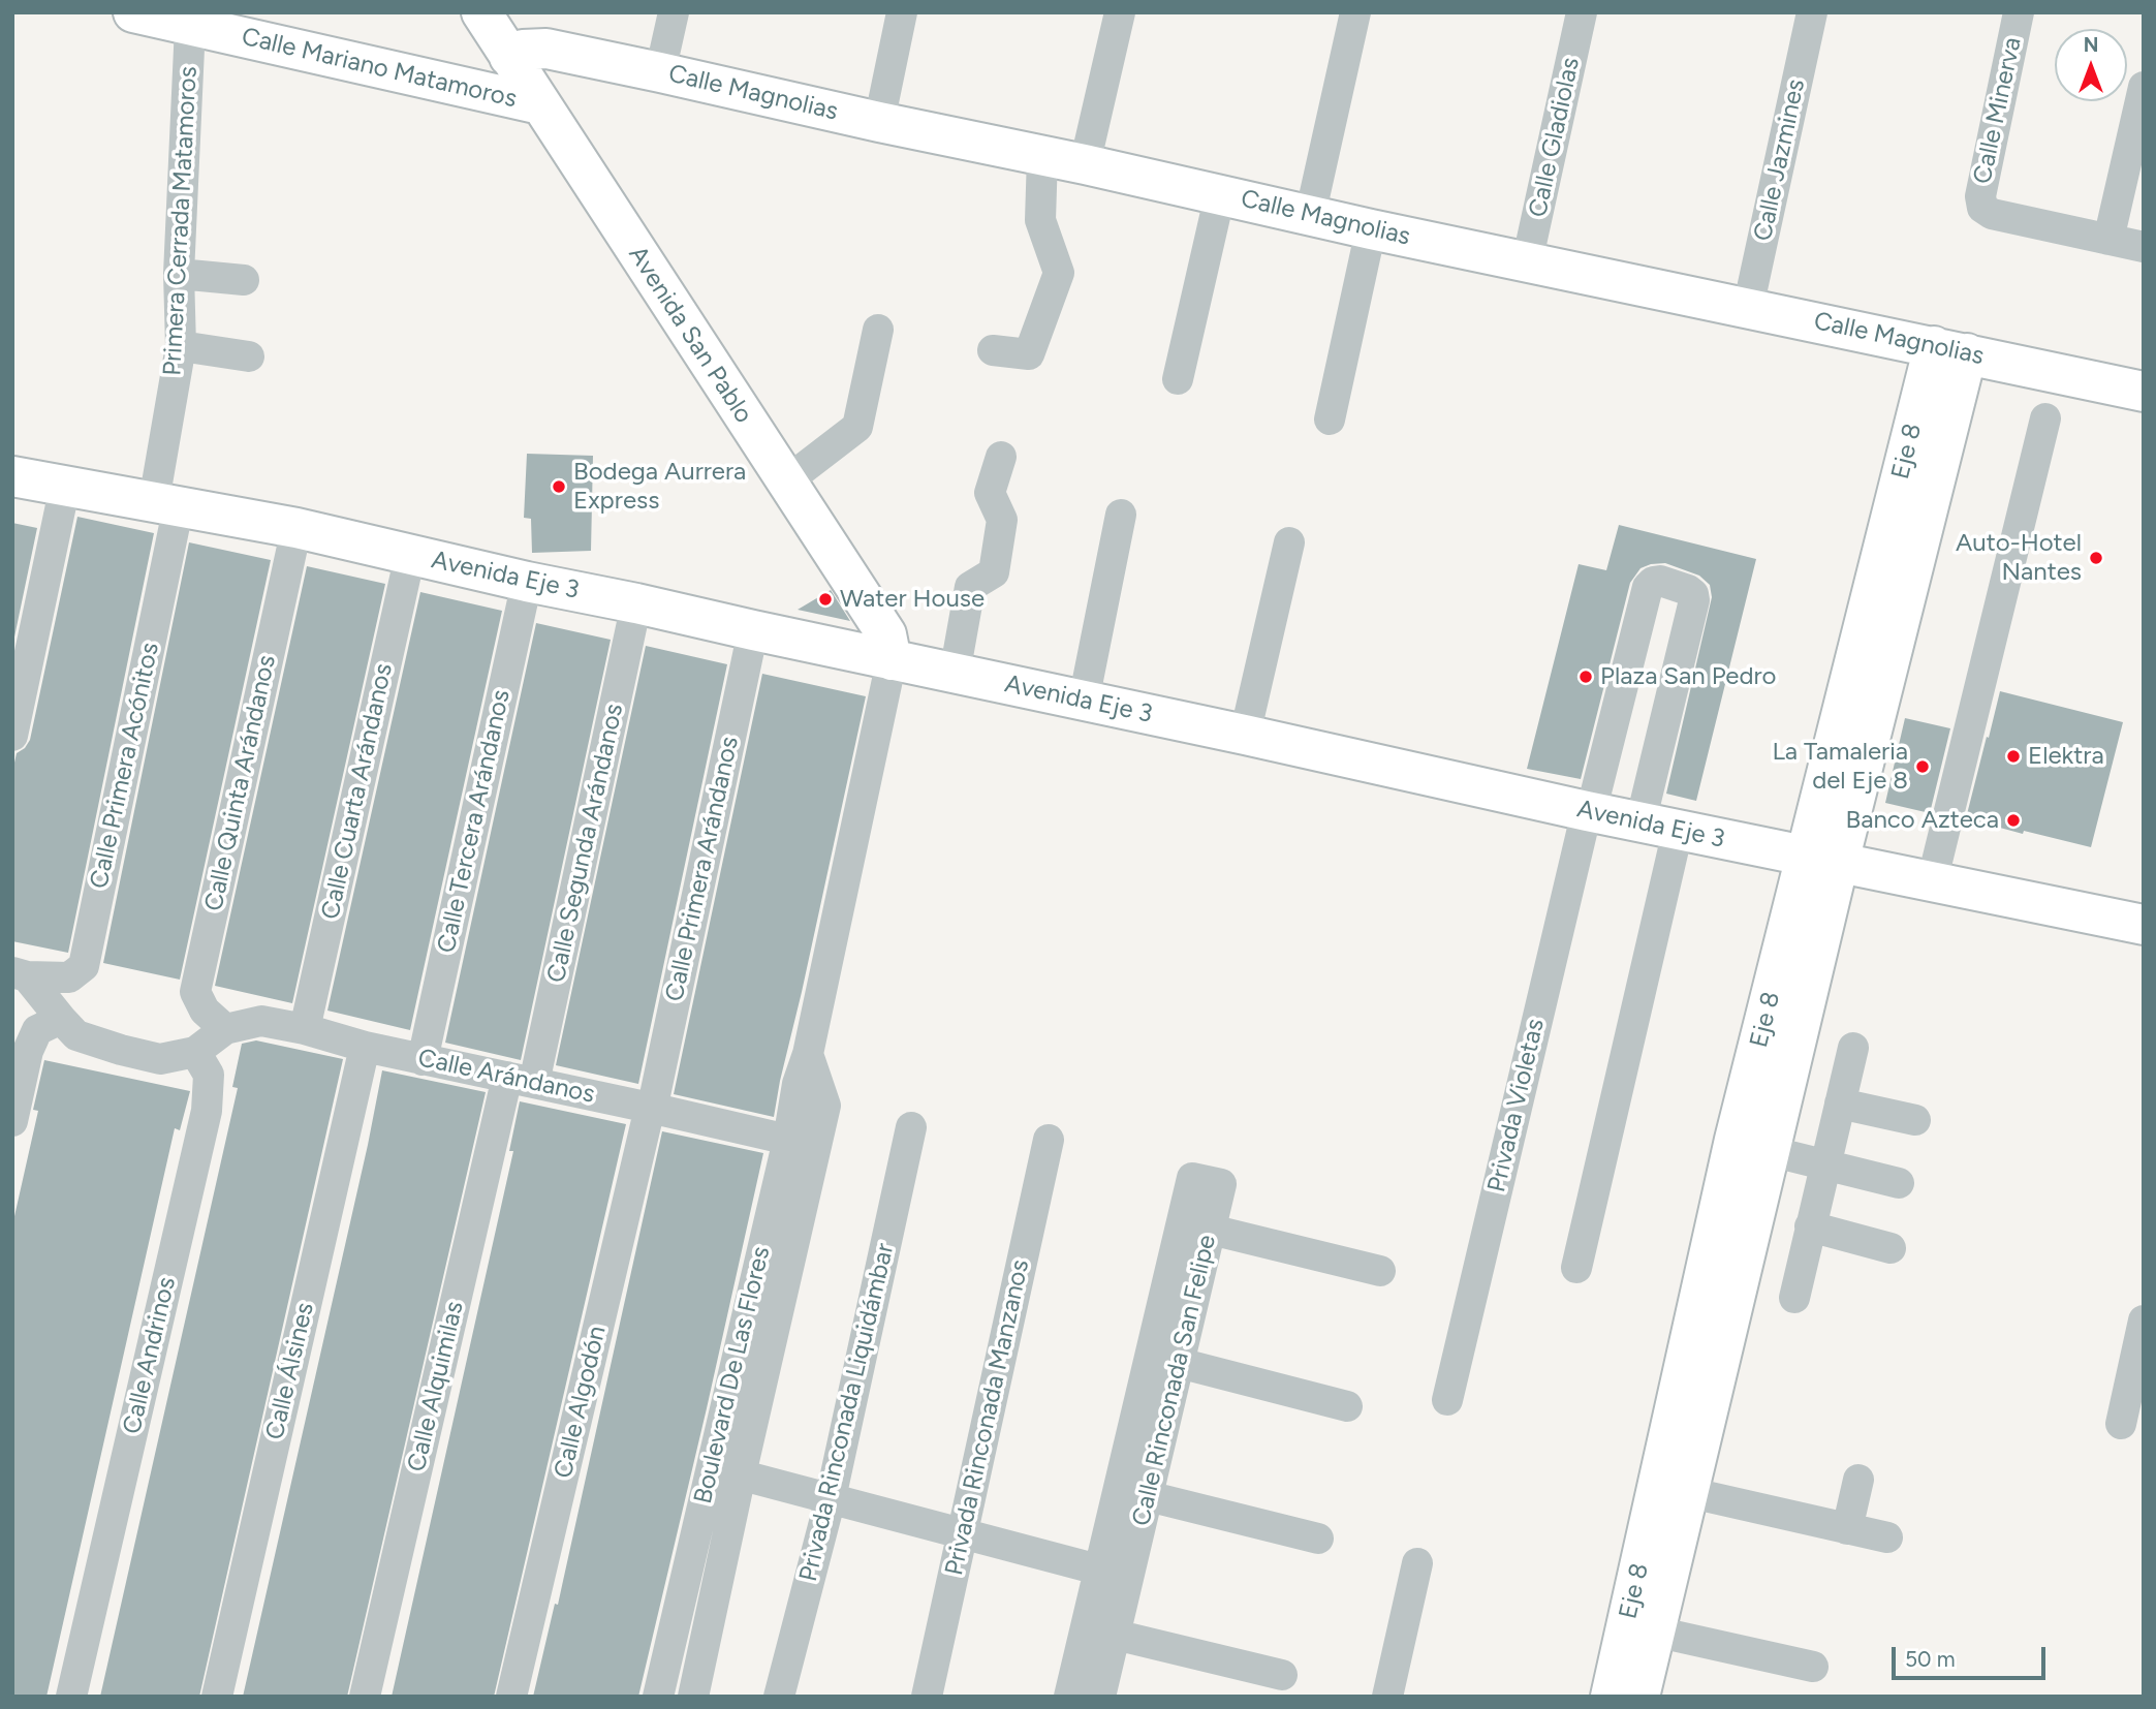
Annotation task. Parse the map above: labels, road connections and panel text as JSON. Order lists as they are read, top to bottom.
{
  "streets": {
    "main road": [
      "Calle Mariano Matamoros",
      "Calle Magnolias",
      "Avenida San Pablo",
      "Eje 8",
      "Avenida Eje 3"
    ],
    "street": [
      "Calle Minerva",
      "Calle Gladiolas",
      "Calle Jazmines",
      "Primera Cerrada Matamoros",
      "Calle Primera Acónitos",
      "Calle Quinta Arándanos",
      "Calle Cuarta Arándanos",
      "Calle Tercera Arándanos",
      "Calle Segunda Arándanos",
      "Calle Primera Arándanos",
      "Calle Arándanos",
      "Privada Violetas",
      "Calle Andrinos",
      "Calle Álsines",
      "Boulevard De Las Flores",
      "Calle Rinconada San Felipe",
      "Calle Alquimilas",
      "Calle Algodón",
      "Privada Rinconada Liquidámbar",
      "Privada Rinconada Manzanos"
    ]
  },
  "crossings": [
    ["Calle Mariano Matamoros", "Primera Cerrada Matamoros"],
    ["Calle Mariano Matamoros", "Avenida San Pablo"],
    ["Calle Magnolias", "Calle Gladiolas"],
    ["Calle Magnolias", "Calle Jazmines"],
    ["Calle Magnolias", "Avenida San Pablo"],
    ["Calle Magnolias", "Eje 8"],
    ["Primera Cerrada Matamoros", "Avenida Eje 3"],
    ["Primera Cerrada Matamoros", "Calle Primera Acónitos"],
    ["Avenida San Pablo", "Avenida Eje 3"],
    ["Avenida San Pablo", "Boulevard De Las Flores"],
    ["Eje 8", "Avenida Eje 3"],
    ["Avenida Eje 3", "Calle Primera Acónitos"],
    ["Avenida Eje 3", "Calle Quinta Arándanos"],
    ["Avenida Eje 3", "Calle Cuarta Arándanos"],
    ["Avenida Eje 3", "Calle Tercera Arándanos"],
    ["Avenida Eje 3", "Calle Segunda Arándanos"],
    ["Avenida Eje 3", "Calle Primera Arándanos"],
    ["Avenida Eje 3", "Privada Violetas"],
    ["Avenida Eje 3", "Boulevard De Las Flores"],
    ["Calle Quinta Arándanos", "Calle Arándanos"],
    ["Calle Cuarta Arándanos", "Calle Arándanos"],
    ["Calle Tercera Arándanos", "Calle Arándanos"],
    ["Calle Segunda Arándanos", "Calle Arándanos"],
    ["Calle Segunda Arándanos", "Calle Alquimilas"],
    ["Calle Primera Arándanos", "Calle Arándanos"],
    ["Calle Primera Arándanos", "Calle Algodón"],
    ["Calle Arándanos", "Calle Álsines"],
    ["Calle Arándanos", "Boulevard De Las Flores"],
    ["Calle Arándanos", "Calle Alquimilas"],
    ["Calle Arándanos", "Calle Algodón"]
  ],
  "places": [
    "Bodega Aurrera Express",
    "Auto-Hotel Nantes",
    "Water House",
    "Plaza San Pedro",
    "Elektra",
    "La Tamaleria del Eje 8",
    "Banco Azteca"
  ],
  "scale_bar": "50 m",
  "north": "top"
}
